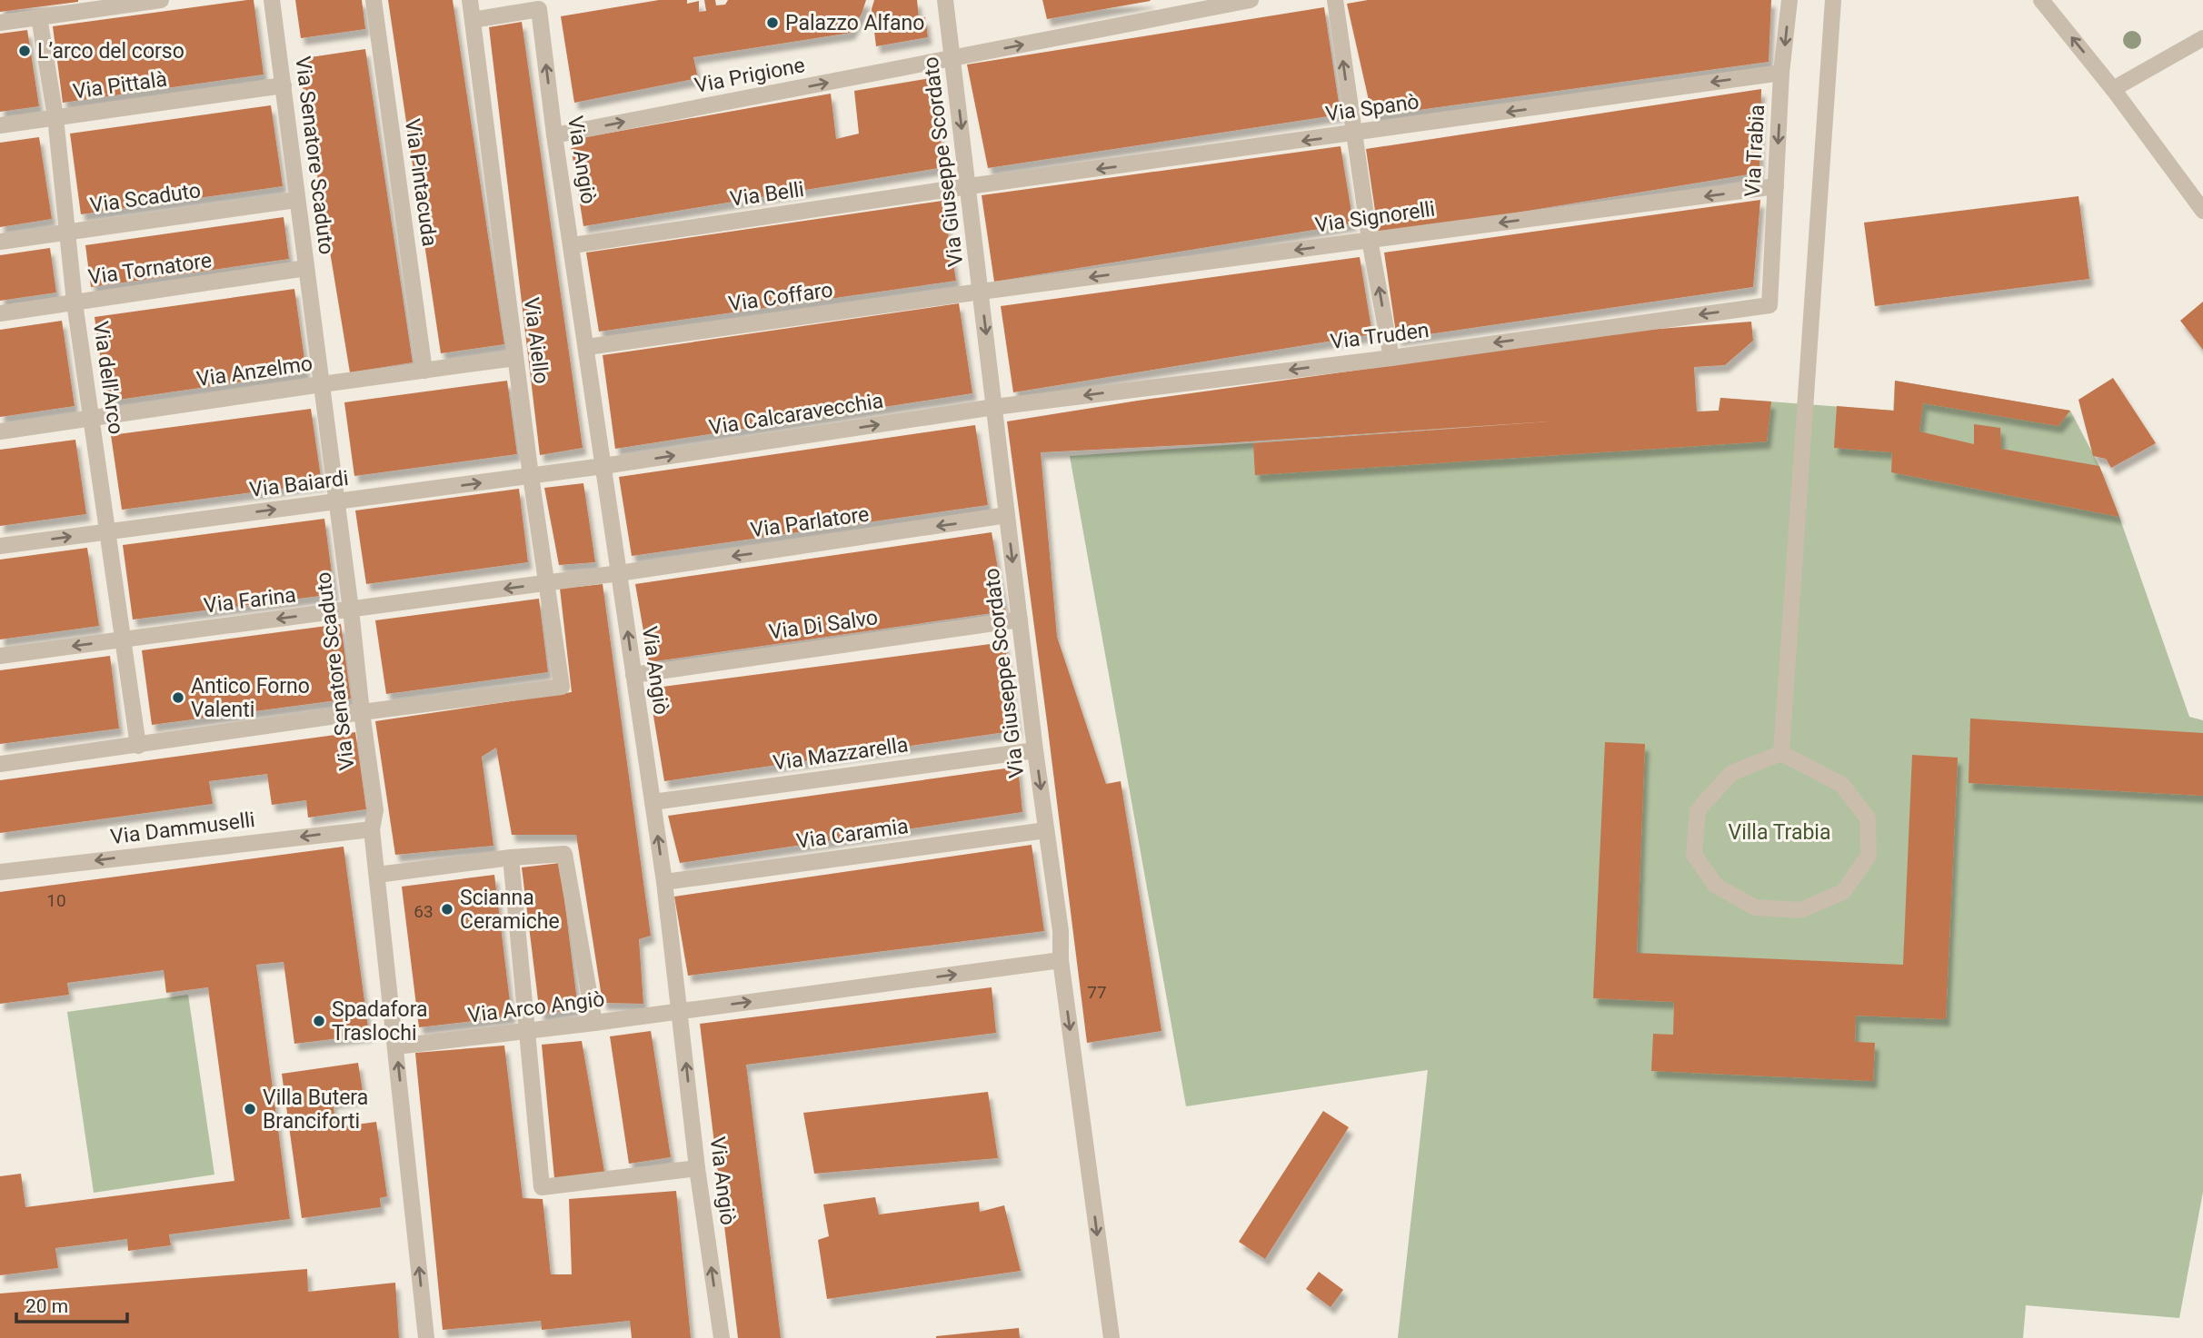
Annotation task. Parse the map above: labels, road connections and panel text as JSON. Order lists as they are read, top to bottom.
{
  "streets": {
    "street": [
      "Via Prigione",
      "Via Pittalà",
      "Via Spanò",
      "Via Trabia",
      "Via Senatore Scaduto",
      "Via Angiò",
      "Via Giuseppe Scordato",
      "Via Pintacuda",
      "Via Belli",
      "Via Scaduto",
      "Via Signorelli",
      "Via Tornatore",
      "Via Coffaro",
      "Via Truden",
      "Via Aiello",
      "Via Anzelmo",
      "Via dell'Arco",
      "Via Calcaravecchia",
      "Via Baiardi",
      "Via Parlatore",
      "Via Farina",
      "Via Di Salvo",
      "Via Mazzarella",
      "Via Dammuselli",
      "Via Caramia",
      "Via Arco Angiò"
    ]
  },
  "crossings": [
    ["Via Prigione", "Via Angiò"],
    ["Via Prigione", "Via Giuseppe Scordato"],
    ["Via Pittalà", "Via Senatore Scaduto"],
    ["Via Pittalà", "Via dell'Arco"],
    ["Via Spanò", "Via Trabia"],
    ["Via Spanò", "Via Giuseppe Scordato"],
    ["Via Spanò", "Via Belli"],
    ["Via Trabia", "Via Signorelli"],
    ["Via Trabia", "Via Truden"],
    ["Via Senatore Scaduto", "Via Scaduto"],
    ["Via Senatore Scaduto", "Via Tornatore"],
    ["Via Senatore Scaduto", "Via Aiello"],
    ["Via Senatore Scaduto", "Via Anzelmo"],
    ["Via Senatore Scaduto", "Via Baiardi"],
    ["Via Senatore Scaduto", "Via Farina"],
    ["Via Senatore Scaduto", "Via Dammuselli"],
    ["Via Senatore Scaduto", "Via Arco Angiò"],
    ["Via Angiò", "Via Belli"],
    ["Via Angiò", "Via Coffaro"],
    ["Via Angiò", "Via Aiello"],
    ["Via Angiò", "Via Calcaravecchia"],
    ["Via Angiò", "Via Baiardi"],
    ["Via Angiò", "Via Parlatore"],
    ["Via Angiò", "Via Farina"],
    ["Via Angiò", "Via Di Salvo"],
    ["Via Angiò", "Via Mazzarella"],
    ["Via Angiò", "Via Caramia"],
    ["Via Angiò", "Via Arco Angiò"],
    ["Via Giuseppe Scordato", "Via Belli"],
    ["Via Giuseppe Scordato", "Via Signorelli"],
    ["Via Giuseppe Scordato", "Via Coffaro"],
    ["Via Giuseppe Scordato", "Via Truden"],
    ["Via Giuseppe Scordato", "Via Calcaravecchia"],
    ["Via Giuseppe Scordato", "Via Parlatore"],
    ["Via Giuseppe Scordato", "Via Di Salvo"],
    ["Via Giuseppe Scordato", "Via Mazzarella"],
    ["Via Giuseppe Scordato", "Via Caramia"],
    ["Via Pintacuda", "Via Anzelmo"],
    ["Via Scaduto", "Via dell'Arco"],
    ["Via Signorelli", "Via Coffaro"],
    ["Via Tornatore", "Via dell'Arco"],
    ["Via Truden", "Via Calcaravecchia"],
    ["Via Aiello", "Via Anzelmo"],
    ["Via Aiello", "Via Baiardi"],
    ["Via Aiello", "Via Farina"],
    ["Via Anzelmo", "Via dell'Arco"],
    ["Via dell'Arco", "Via Baiardi"],
    ["Via dell'Arco", "Via Farina"],
    ["Via Calcaravecchia", "Via Baiardi"],
    ["Via Parlatore", "Via Farina"]
  ],
  "one_way": [
    "Via Prigione",
    "Via Spanò",
    "Via Angiò",
    "Via Giuseppe Scordato",
    "Via Signorelli",
    "Via Truden",
    "Via Calcaravecchia",
    "Via Baiardi",
    "Via Parlatore"
  ],
  "parks": ["Villa Trabia"],
  "places": [
    "Palazzo Alfano",
    "L’arco del corso",
    "Antico Forno Valenti",
    "Scianna Ceramiche",
    "Spadafora Traslochi",
    "Villa Butera Branciforti"
  ],
  "house_numbers": ["10", "63", "77"],
  "scale_bar": "20 m"
}
